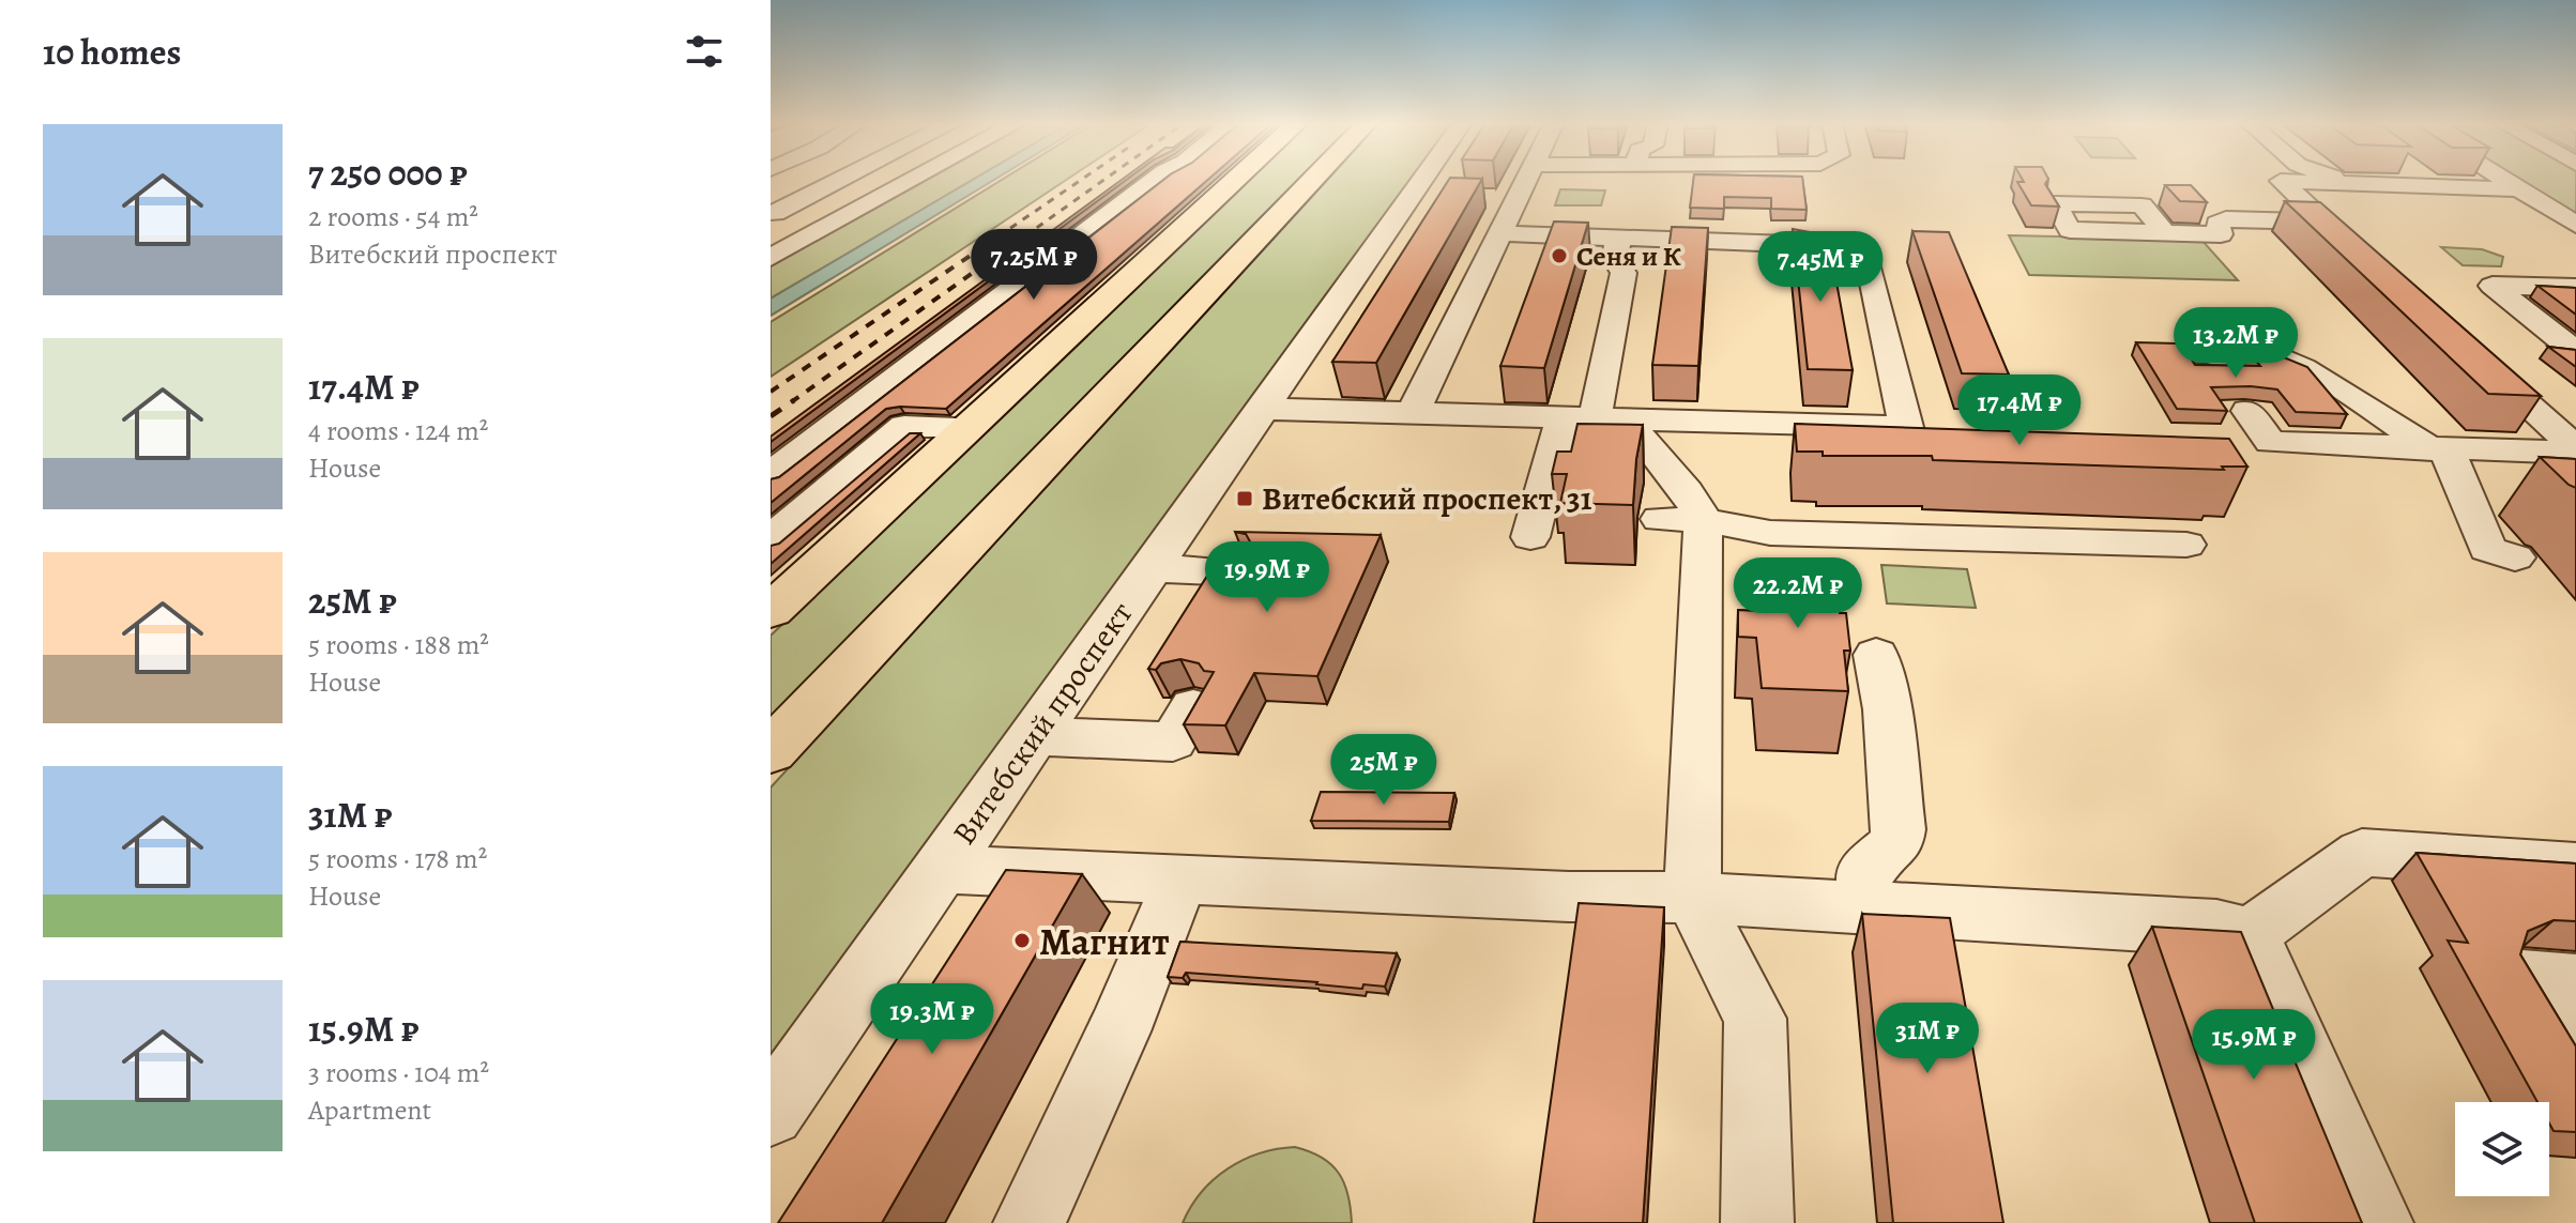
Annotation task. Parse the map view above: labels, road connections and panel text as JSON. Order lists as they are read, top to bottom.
{
  "streets": {
    "street": ["Витебский проспект"]
  },
  "places": {
    "other": ["Сеня и К", "Магнит"],
    "transit": ["Витебский проспект, 31"]
  },
  "page": {
    "heading": "10 homes",
    "list": [
      {
        "name": "7 250 000 ₽",
        "note": "2 rooms · 54 m² · Витебский проспект"
      },
      {
        "name": "17.4M ₽",
        "note": "4 rooms · 124 m² · House"
      },
      {
        "name": "25M ₽",
        "note": "5 rooms · 188 m² · House"
      },
      {
        "name": "31M ₽",
        "note": "5 rooms · 178 m² · House"
      },
      {
        "name": "15.9M ₽",
        "note": "3 rooms · 104 m² · Apartment"
      }
    ],
    "price": [
      "7.25M ₽",
      "7.45M ₽",
      "13.2M ₽",
      "17.4M ₽",
      "19.9M ₽",
      "22.2M ₽",
      "25M ₽",
      "19.3M ₽",
      "31M ₽",
      "15.9M ₽"
    ]
  }
}
